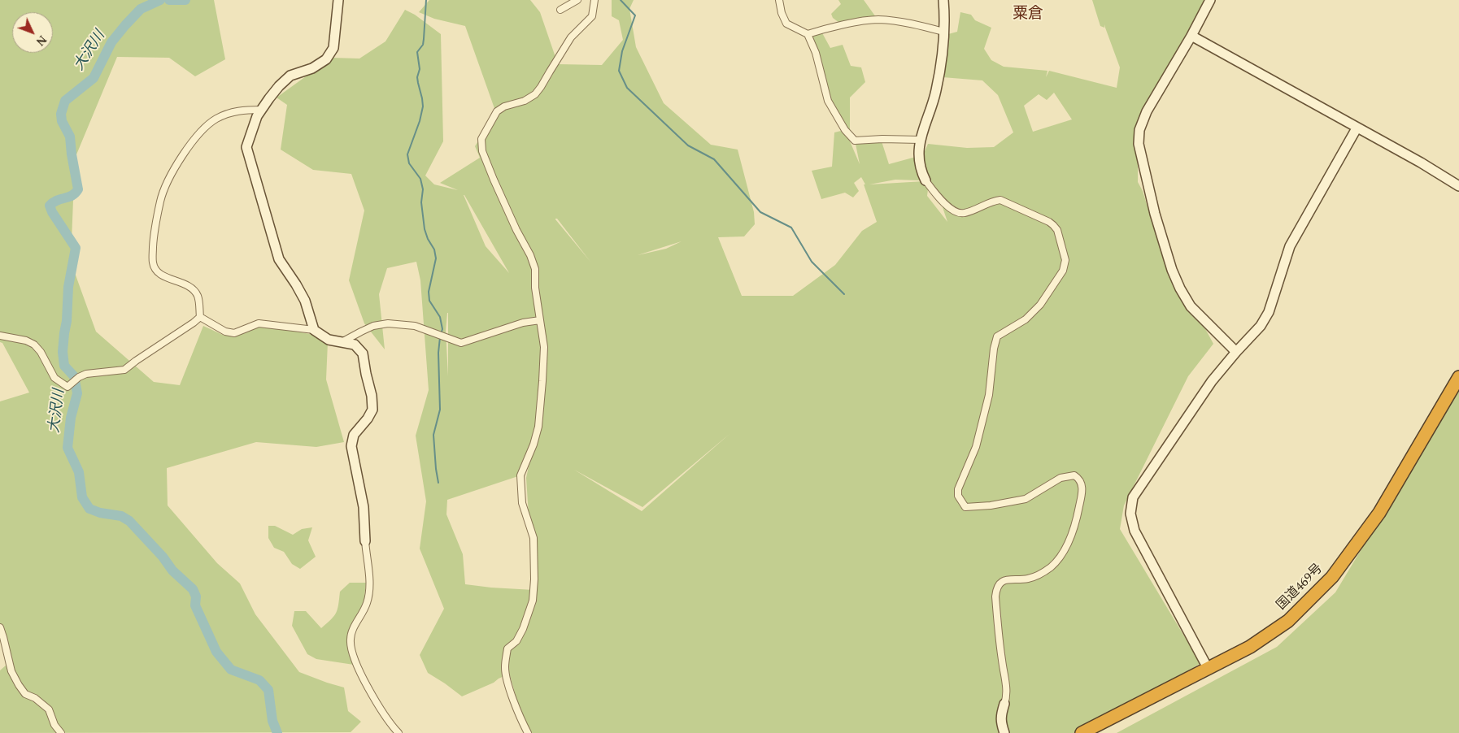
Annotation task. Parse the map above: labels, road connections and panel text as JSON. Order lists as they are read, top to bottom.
{
  "streets": {
    "highway": ["国道469号"]
  },
  "districts": ["粟倉"],
  "water": ["大沢川"],
  "north": "bottom right"
}
